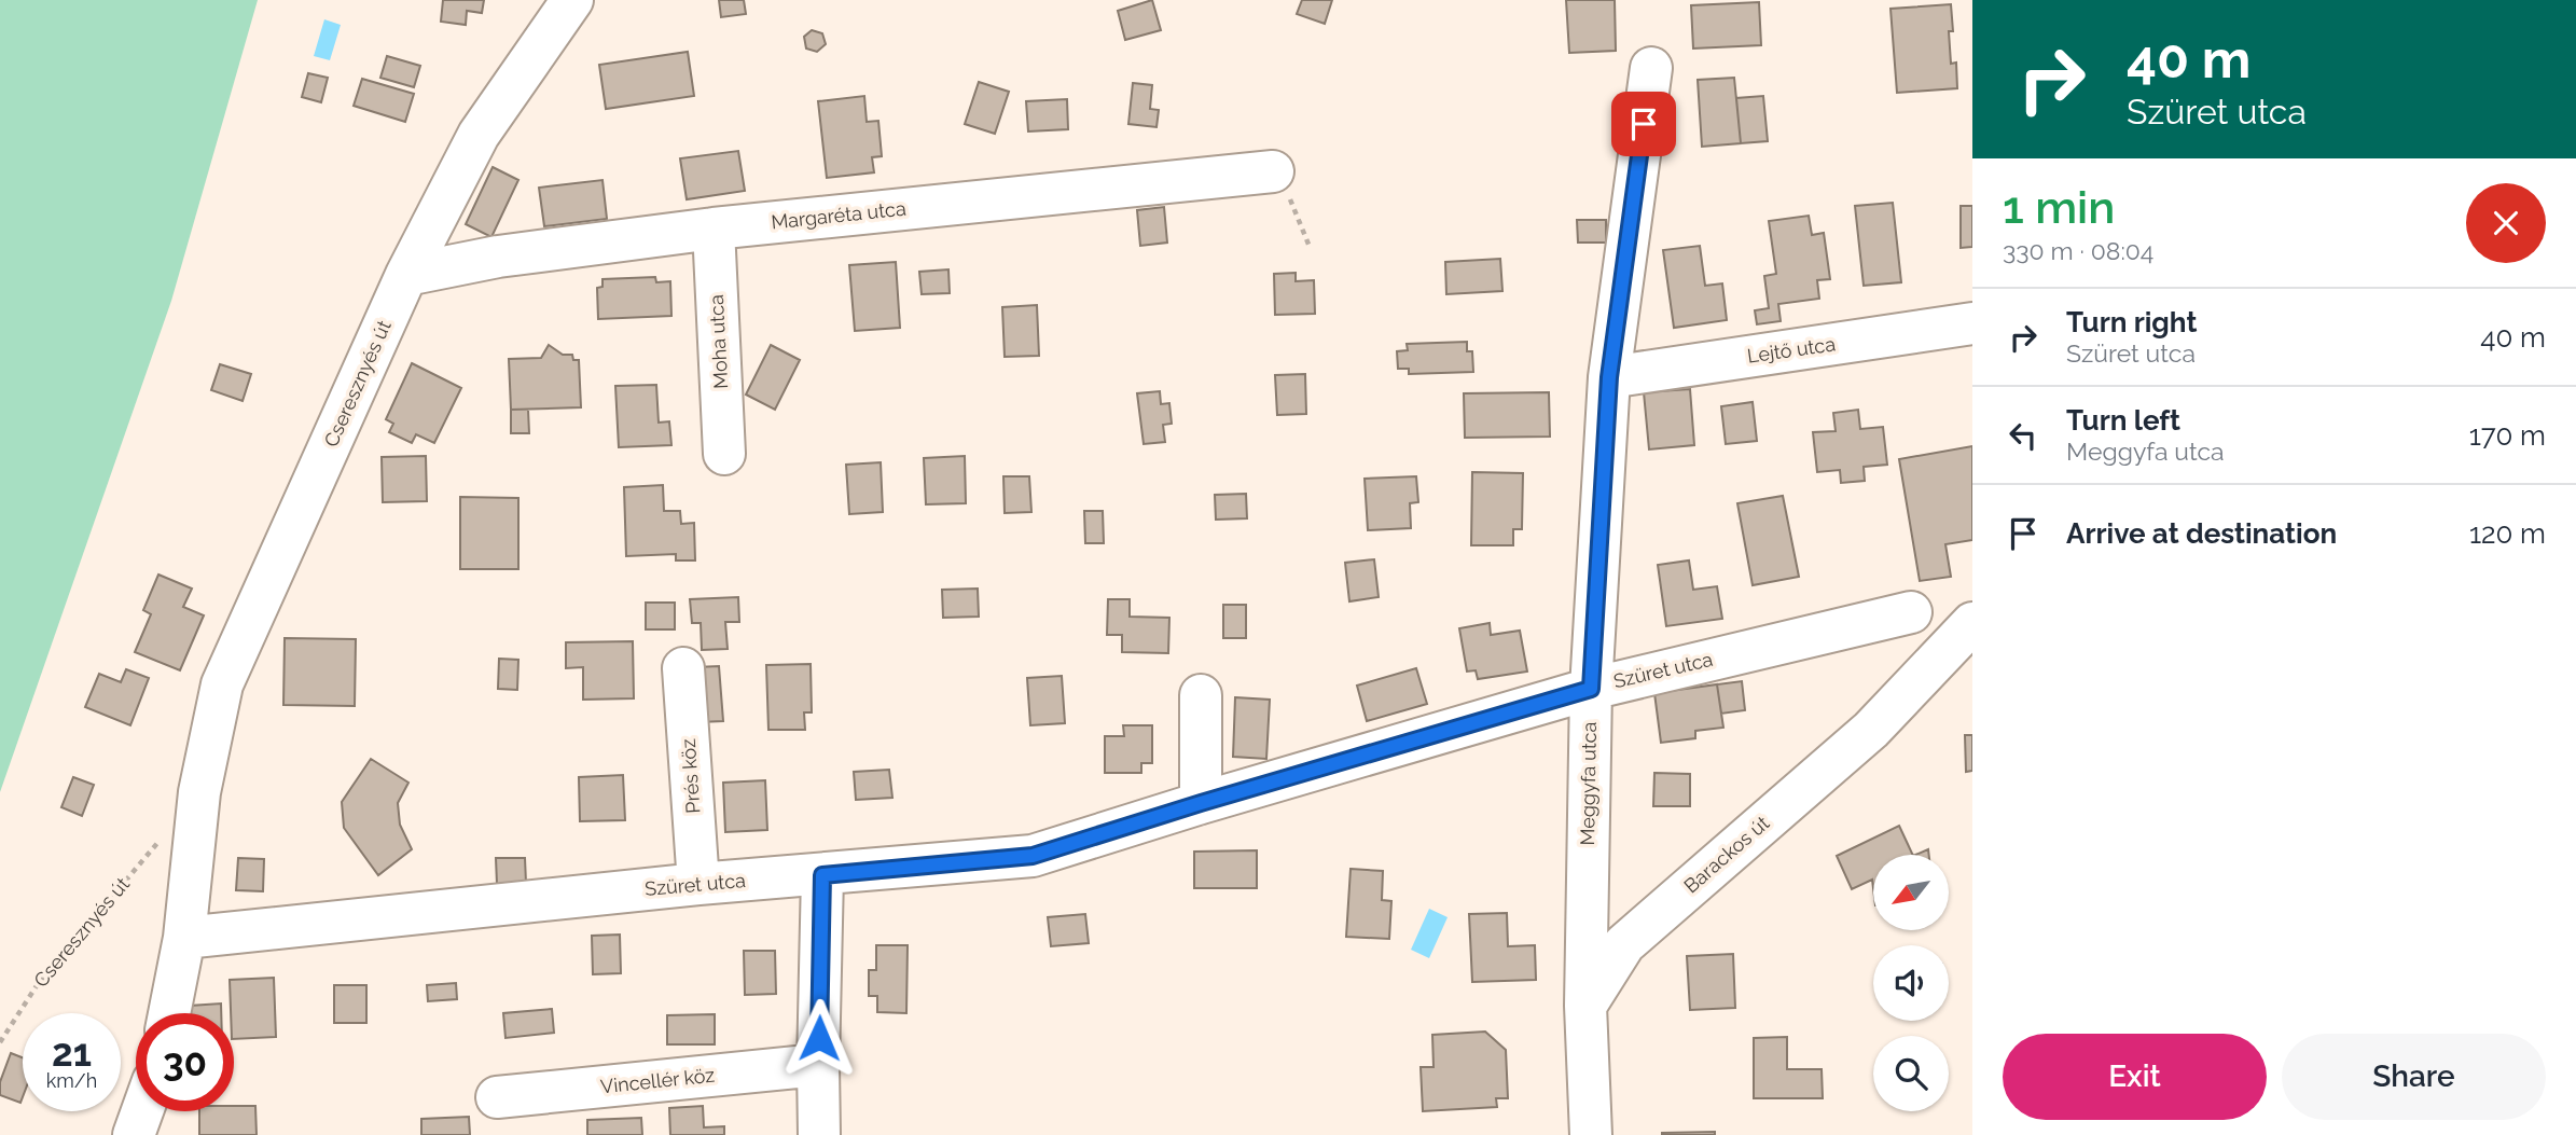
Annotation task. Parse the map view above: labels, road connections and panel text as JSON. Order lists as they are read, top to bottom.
{
  "streets": {
    "street": [
      "Margaréta utca",
      "Moha utca",
      "Lejtő utca",
      "Cseresznyés út",
      "Szüret utca",
      "Prés köz",
      "Meggyfa utca",
      "Barackos út",
      "Vincellér köz"
    ]
  },
  "crossings": [
    ["Margaréta utca", "Moha utca"],
    ["Margaréta utca", "Cseresznyés út"],
    ["Lejtő utca", "Meggyfa utca"],
    ["Cseresznyés út", "Szüret utca"],
    ["Szüret utca", "Prés köz"],
    ["Szüret utca", "Meggyfa utca"],
    ["Meggyfa utca", "Barackos út"]
  ],
  "north": "bottom left",
  "page": {
    "turn": ["40 m", "Szüret utca"],
    "heading": ["1 min", "330 m · 08:04"],
    "list": [
      {
        "name": "Turn right",
        "note": "Szüret utca",
        "value": "40 m"
      },
      {
        "name": "Turn left",
        "note": "Meggyfa utca",
        "value": "170 m"
      },
      {
        "name": "Arrive at destination",
        "value": "120 m"
      }
    ],
    "speed": "21 km/h",
    "limit": "30",
    "buttons": ["Exit", "Share"]
  }
}
